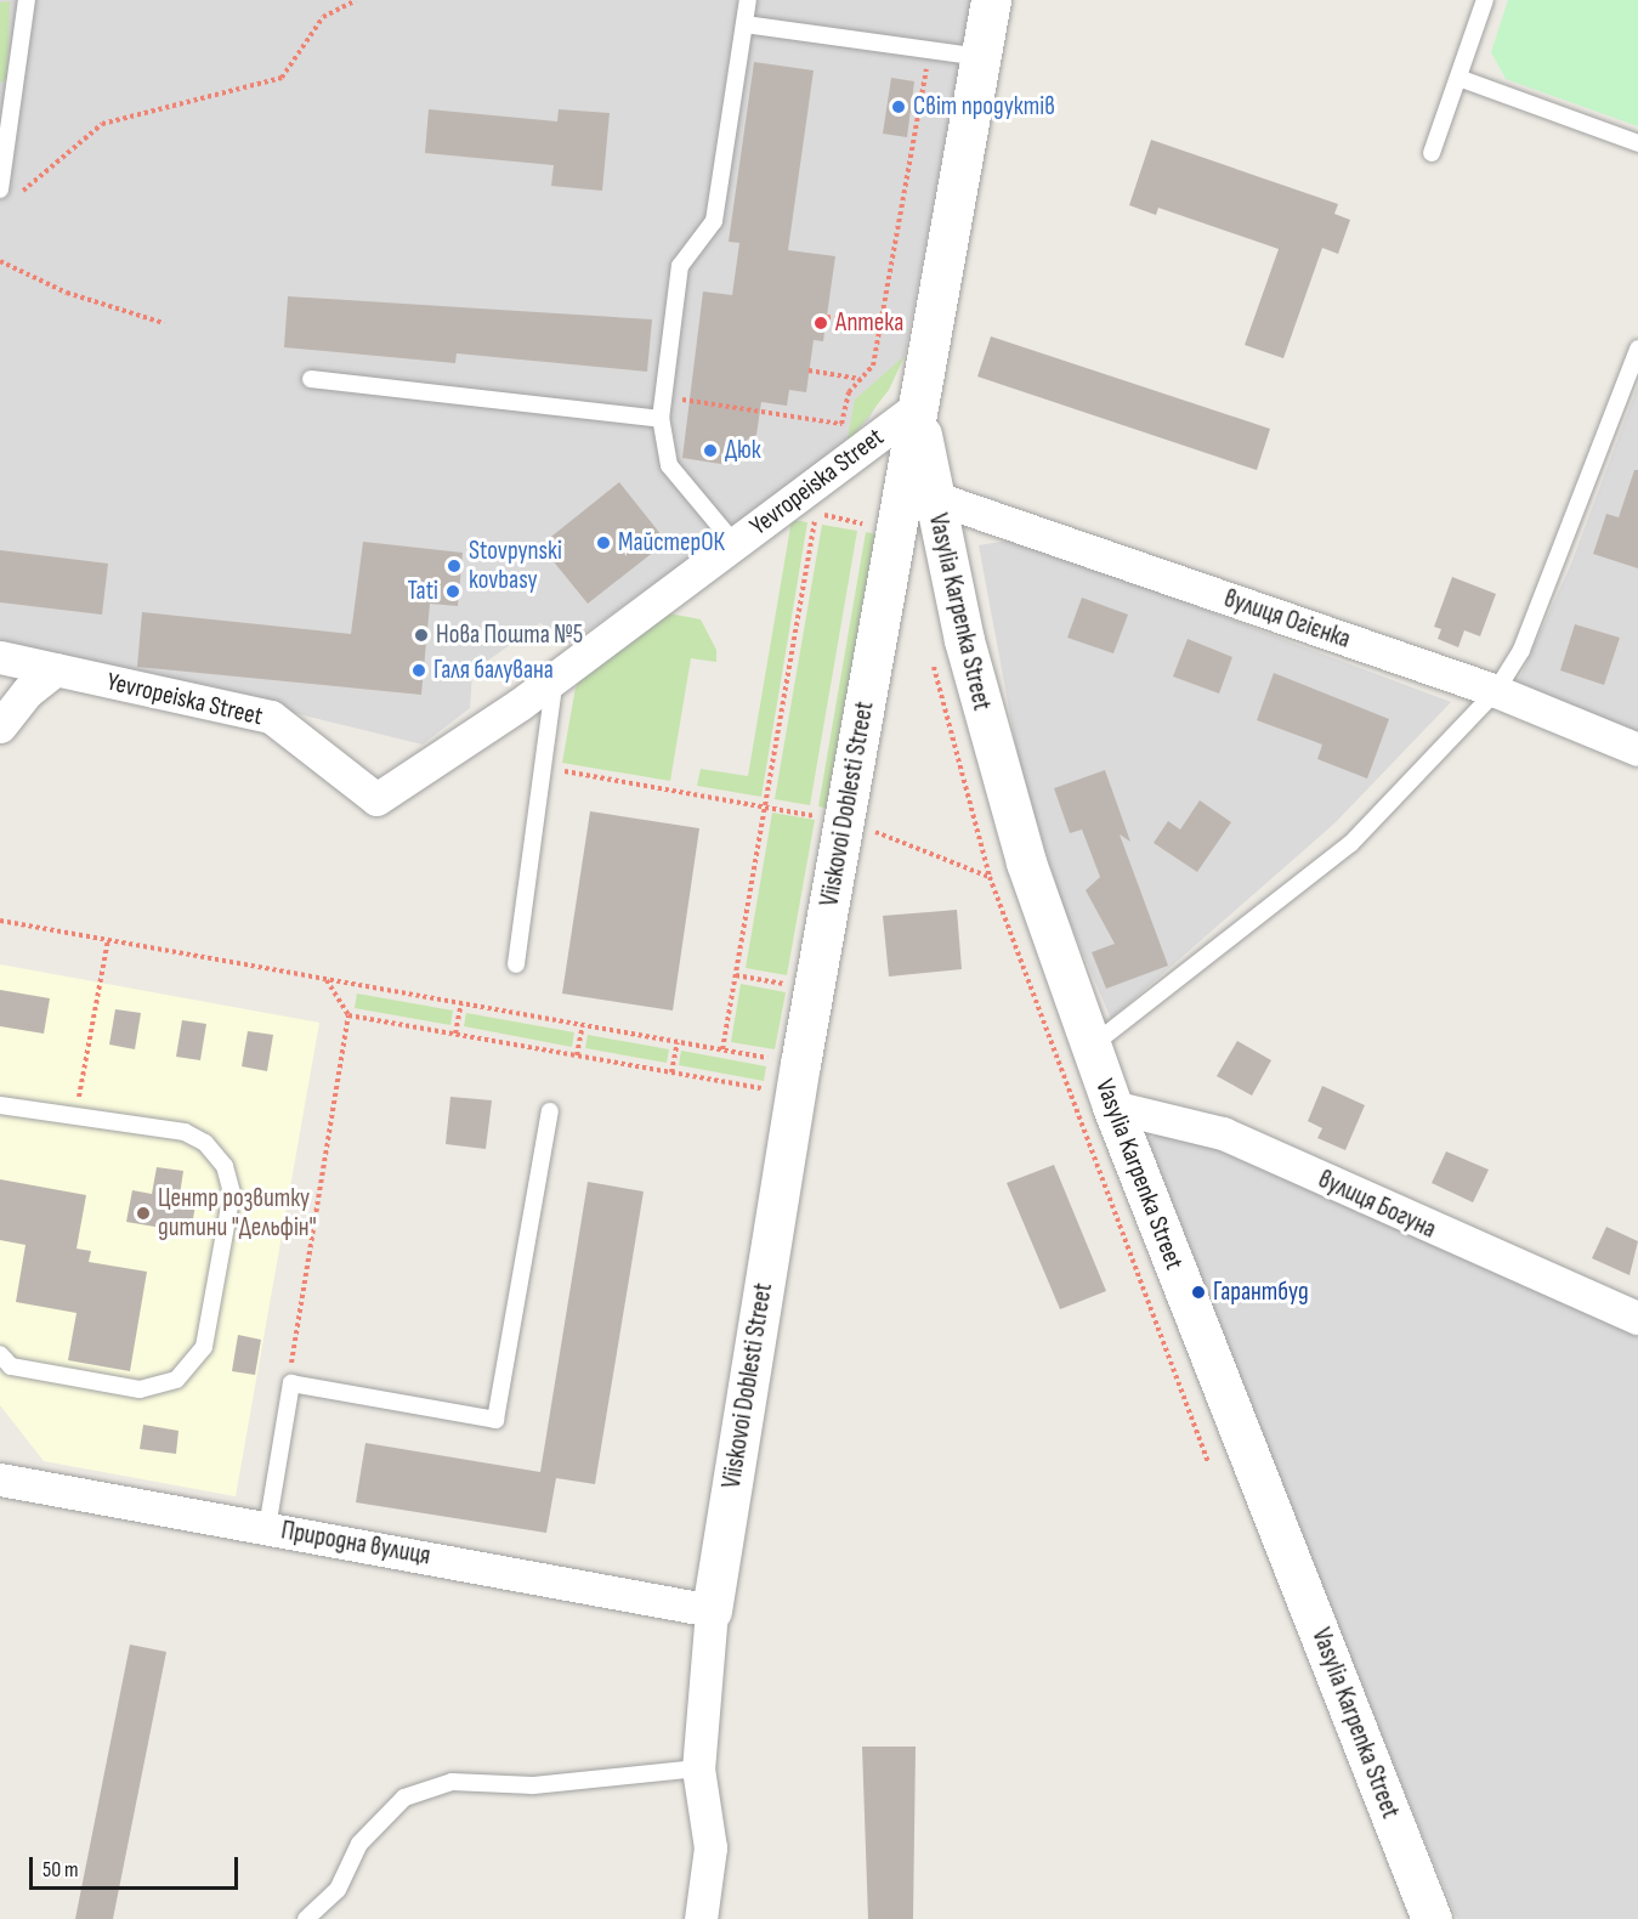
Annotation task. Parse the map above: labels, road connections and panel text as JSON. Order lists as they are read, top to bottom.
{
  "streets": {
    "street": [
      "Yevropeiska Street",
      "Vasylia Karpenka Street",
      "вулиця Огієнка",
      "Viiskovoi Doblesti Street",
      "вулиця Богуна",
      "Природна вулиця"
    ]
  },
  "crossings": [
    ["Yevropeiska Street", "Vasylia Karpenka Street"],
    ["Yevropeiska Street", "Viiskovoi Doblesti Street"],
    ["Vasylia Karpenka Street", "вулиця Огієнка"],
    ["Vasylia Karpenka Street", "Viiskovoi Doblesti Street"],
    ["Vasylia Karpenka Street", "вулиця Богуна"],
    ["Viiskovoi Doblesti Street", "Природна вулиця"]
  ],
  "places": [
    "Світ продуктів",
    "Аптека",
    "Дюк",
    "МайстерОК",
    "Stovpynski kovbasy",
    "Tati",
    "Нова Пошта №5",
    "Галя балувана",
    "Центр розвитку дитини \"Дельфін\"",
    "Гарантбуд"
  ],
  "scale_bar": "50 m"
}
